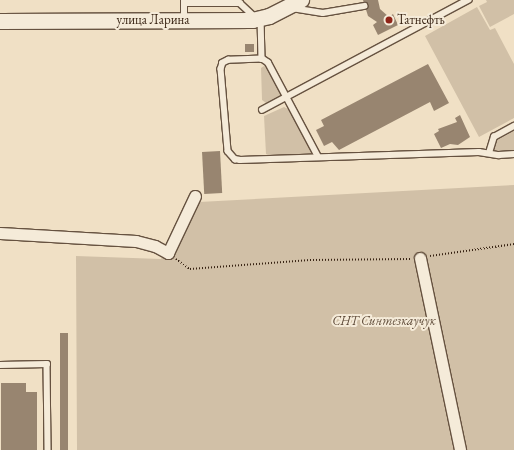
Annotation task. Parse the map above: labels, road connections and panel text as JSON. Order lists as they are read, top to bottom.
{
  "streets": {
    "main road": ["улица Ларина"]
  },
  "parks": ["СНТ Синтезкаучук"],
  "places": ["Татнефть"]
}
